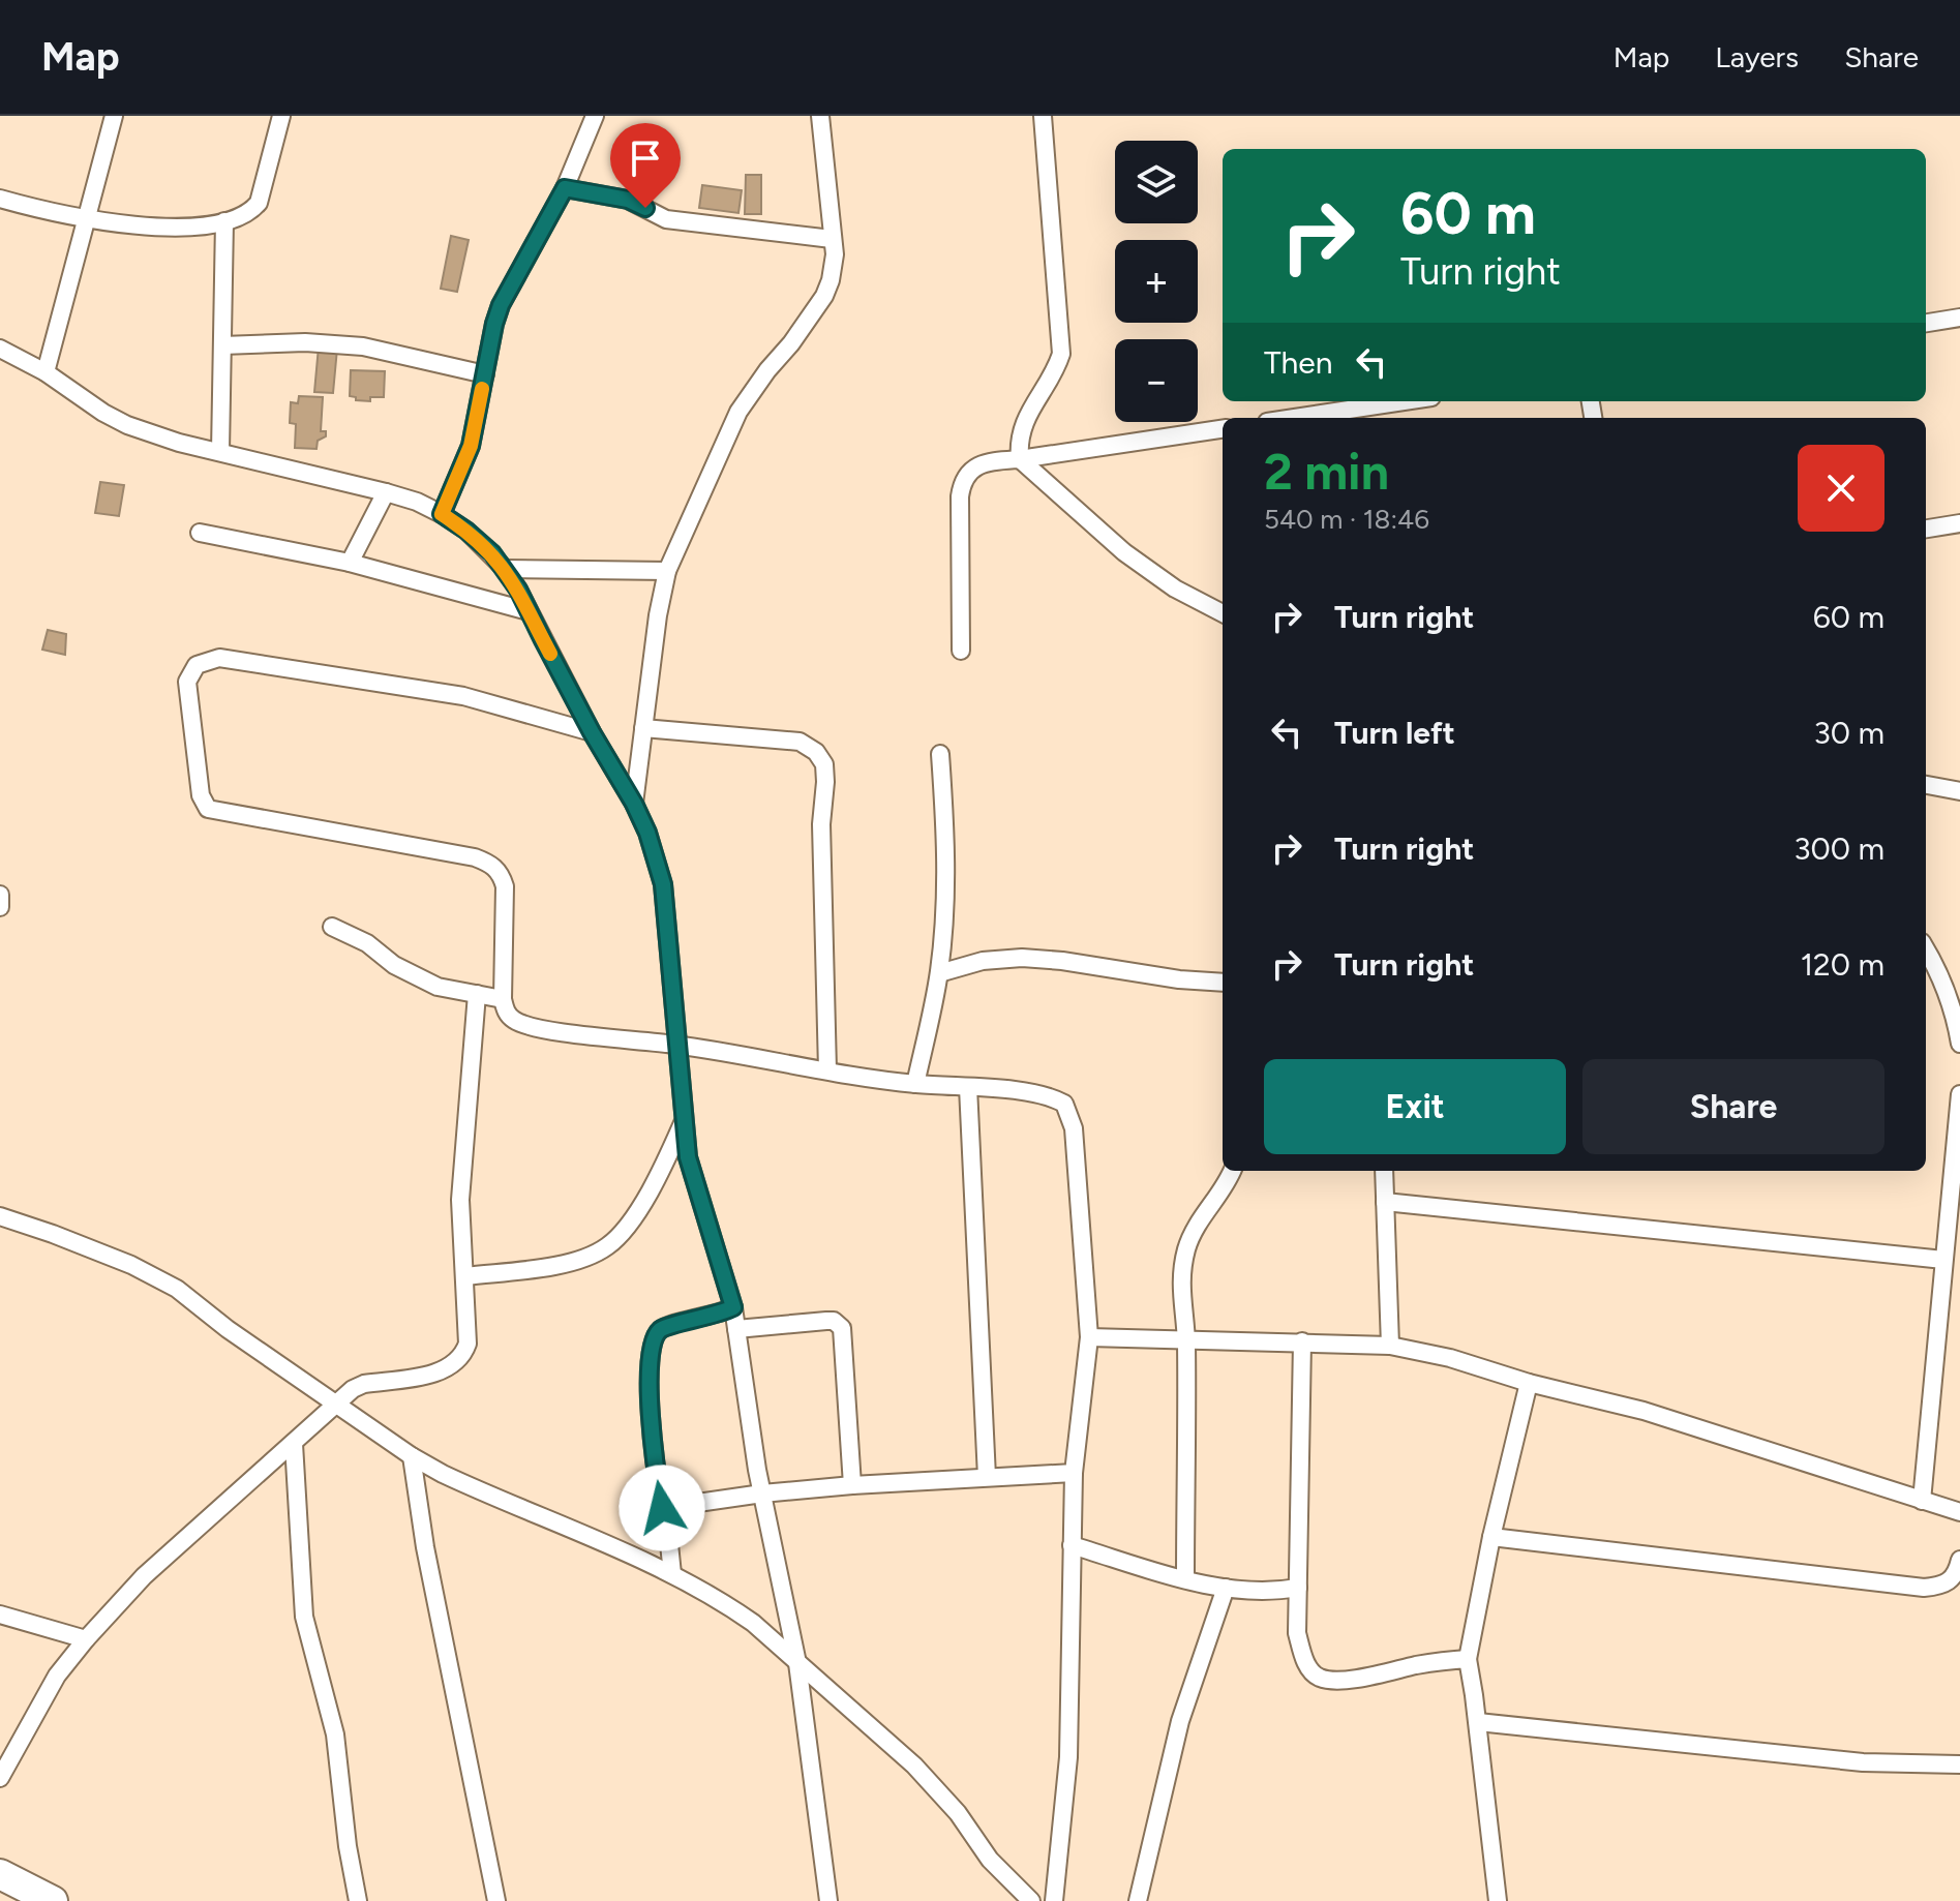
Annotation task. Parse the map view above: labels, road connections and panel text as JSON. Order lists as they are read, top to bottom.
{
  "page": {
    "header": "Map",
    "nav": ["Map", "Layers", "Share"],
    "map_buttons": ["+", "−"],
    "turn": ["60 m", "Turn right"],
    "then": "Then",
    "heading": ["2 min", "540 m · 18:46"],
    "list": [
      {
        "name": "Turn right",
        "value": "60 m"
      },
      {
        "name": "Turn left",
        "value": "30 m"
      },
      {
        "name": "Turn right",
        "value": "300 m"
      },
      {
        "name": "Turn right",
        "value": "120 m"
      }
    ],
    "buttons": ["Exit", "Share"]
  }
}
